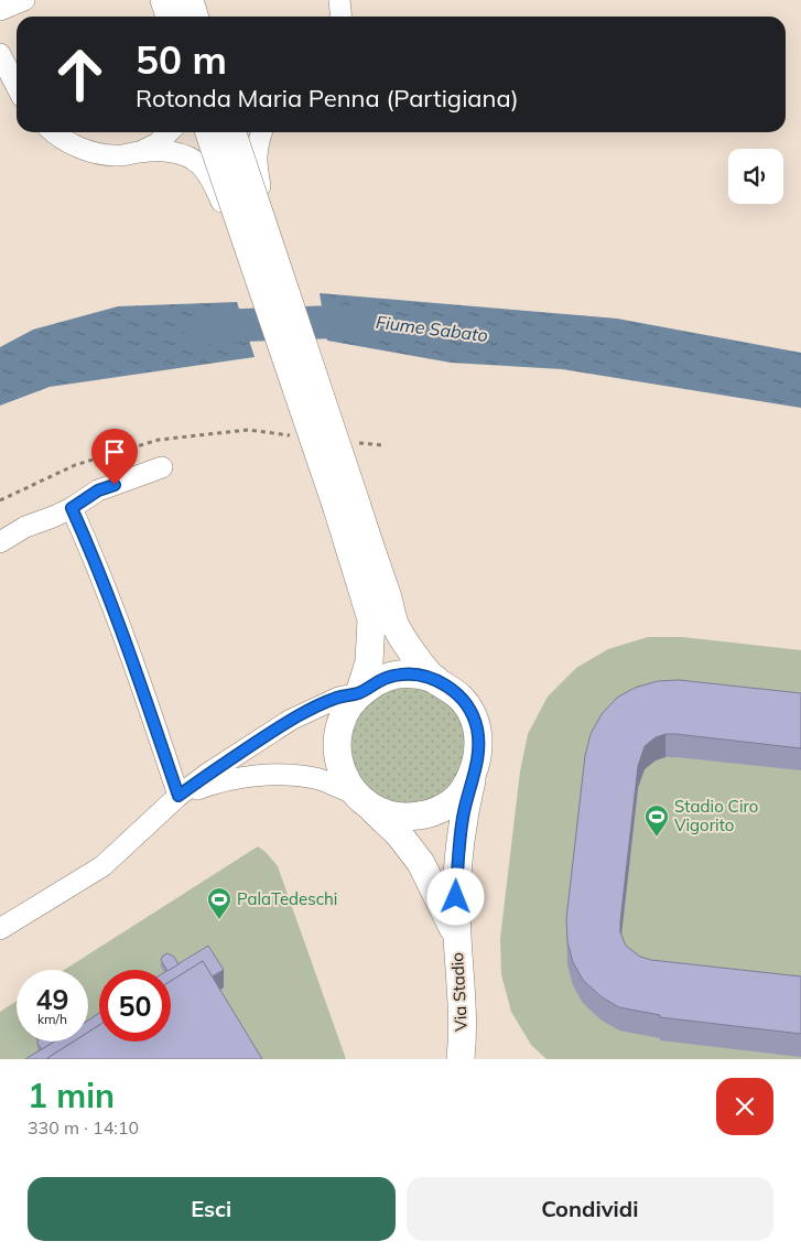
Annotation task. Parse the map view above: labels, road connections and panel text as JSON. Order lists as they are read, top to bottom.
{
  "streets": {
    "main road": ["Via Stadio"]
  },
  "water": ["Fiume Sabato"],
  "places": {
    "sports": ["Stadio Ciro Vigorito", "PalaTedeschi"]
  },
  "page": {
    "turn": ["50 m", "Rotonda Maria Penna (Partigiana)"],
    "speed": "49 km/h",
    "limit": "50",
    "heading": ["1 min", "330 m · 14:10"],
    "buttons": ["Esci", "Condividi"]
  }
}
